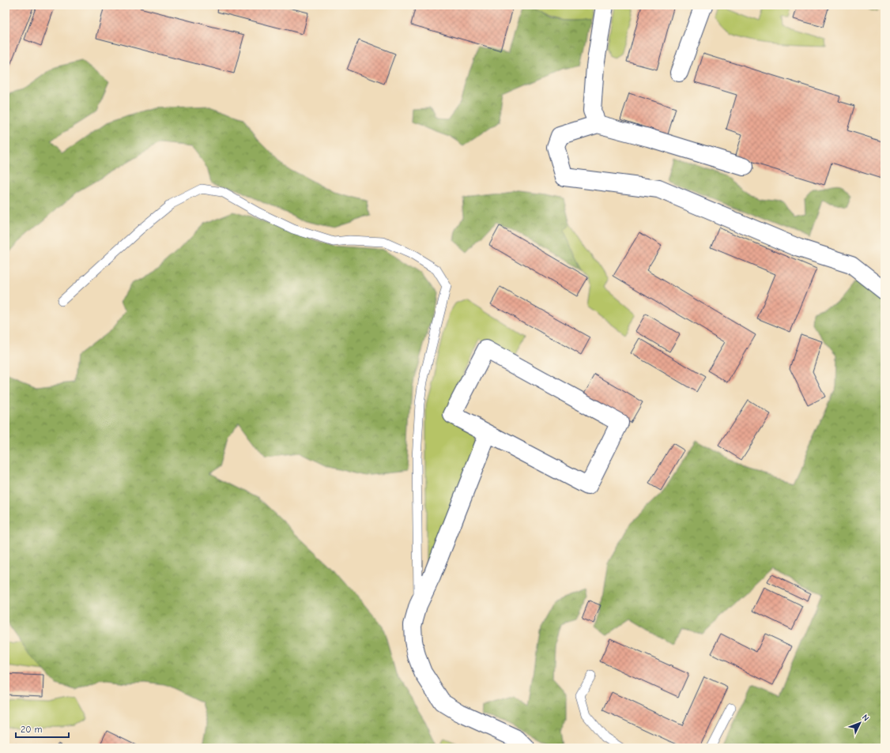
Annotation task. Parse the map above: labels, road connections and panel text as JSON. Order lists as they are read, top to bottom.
{
  "scale_bar": "20 m",
  "north": "top right"
}
